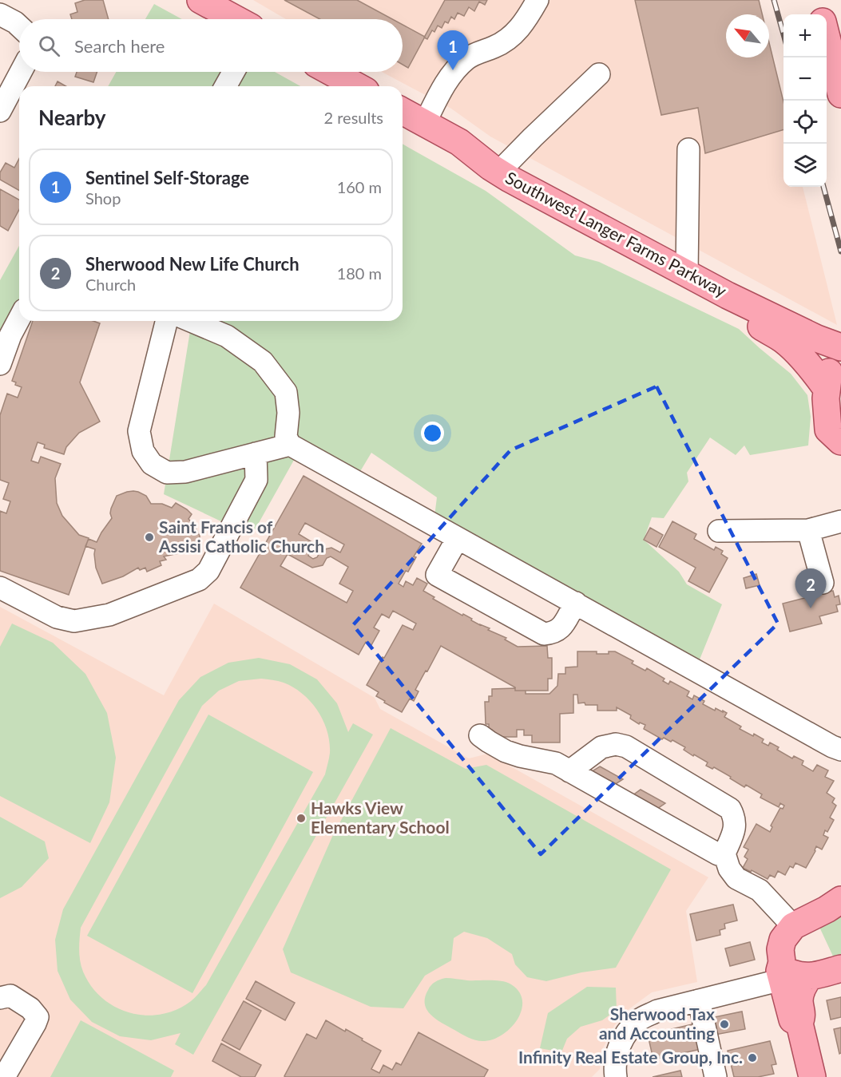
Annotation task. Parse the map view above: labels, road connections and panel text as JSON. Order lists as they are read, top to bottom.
{
  "streets": {
    "main road": ["Southwest Langer Farms Parkway"]
  },
  "places": [
    "Saint Francis of Assisi Catholic Church",
    "Hawks View Elementary School",
    "Sherwood Tax and Accounting",
    "Infinity Real Estate Group, Inc."
  ],
  "north": "top left",
  "page": {
    "map_buttons": ["+", "−"],
    "search": "Search here",
    "pins": ["1", "2"],
    "heading": ["Nearby", "2 results"],
    "list": [
      {
        "mark": "1",
        "name": "Sentinel Self-Storage",
        "note": "Shop",
        "value": "160 m"
      },
      {
        "mark": "2",
        "name": "Sherwood New Life Church",
        "note": "Church",
        "value": "180 m"
      }
    ]
  }
}
